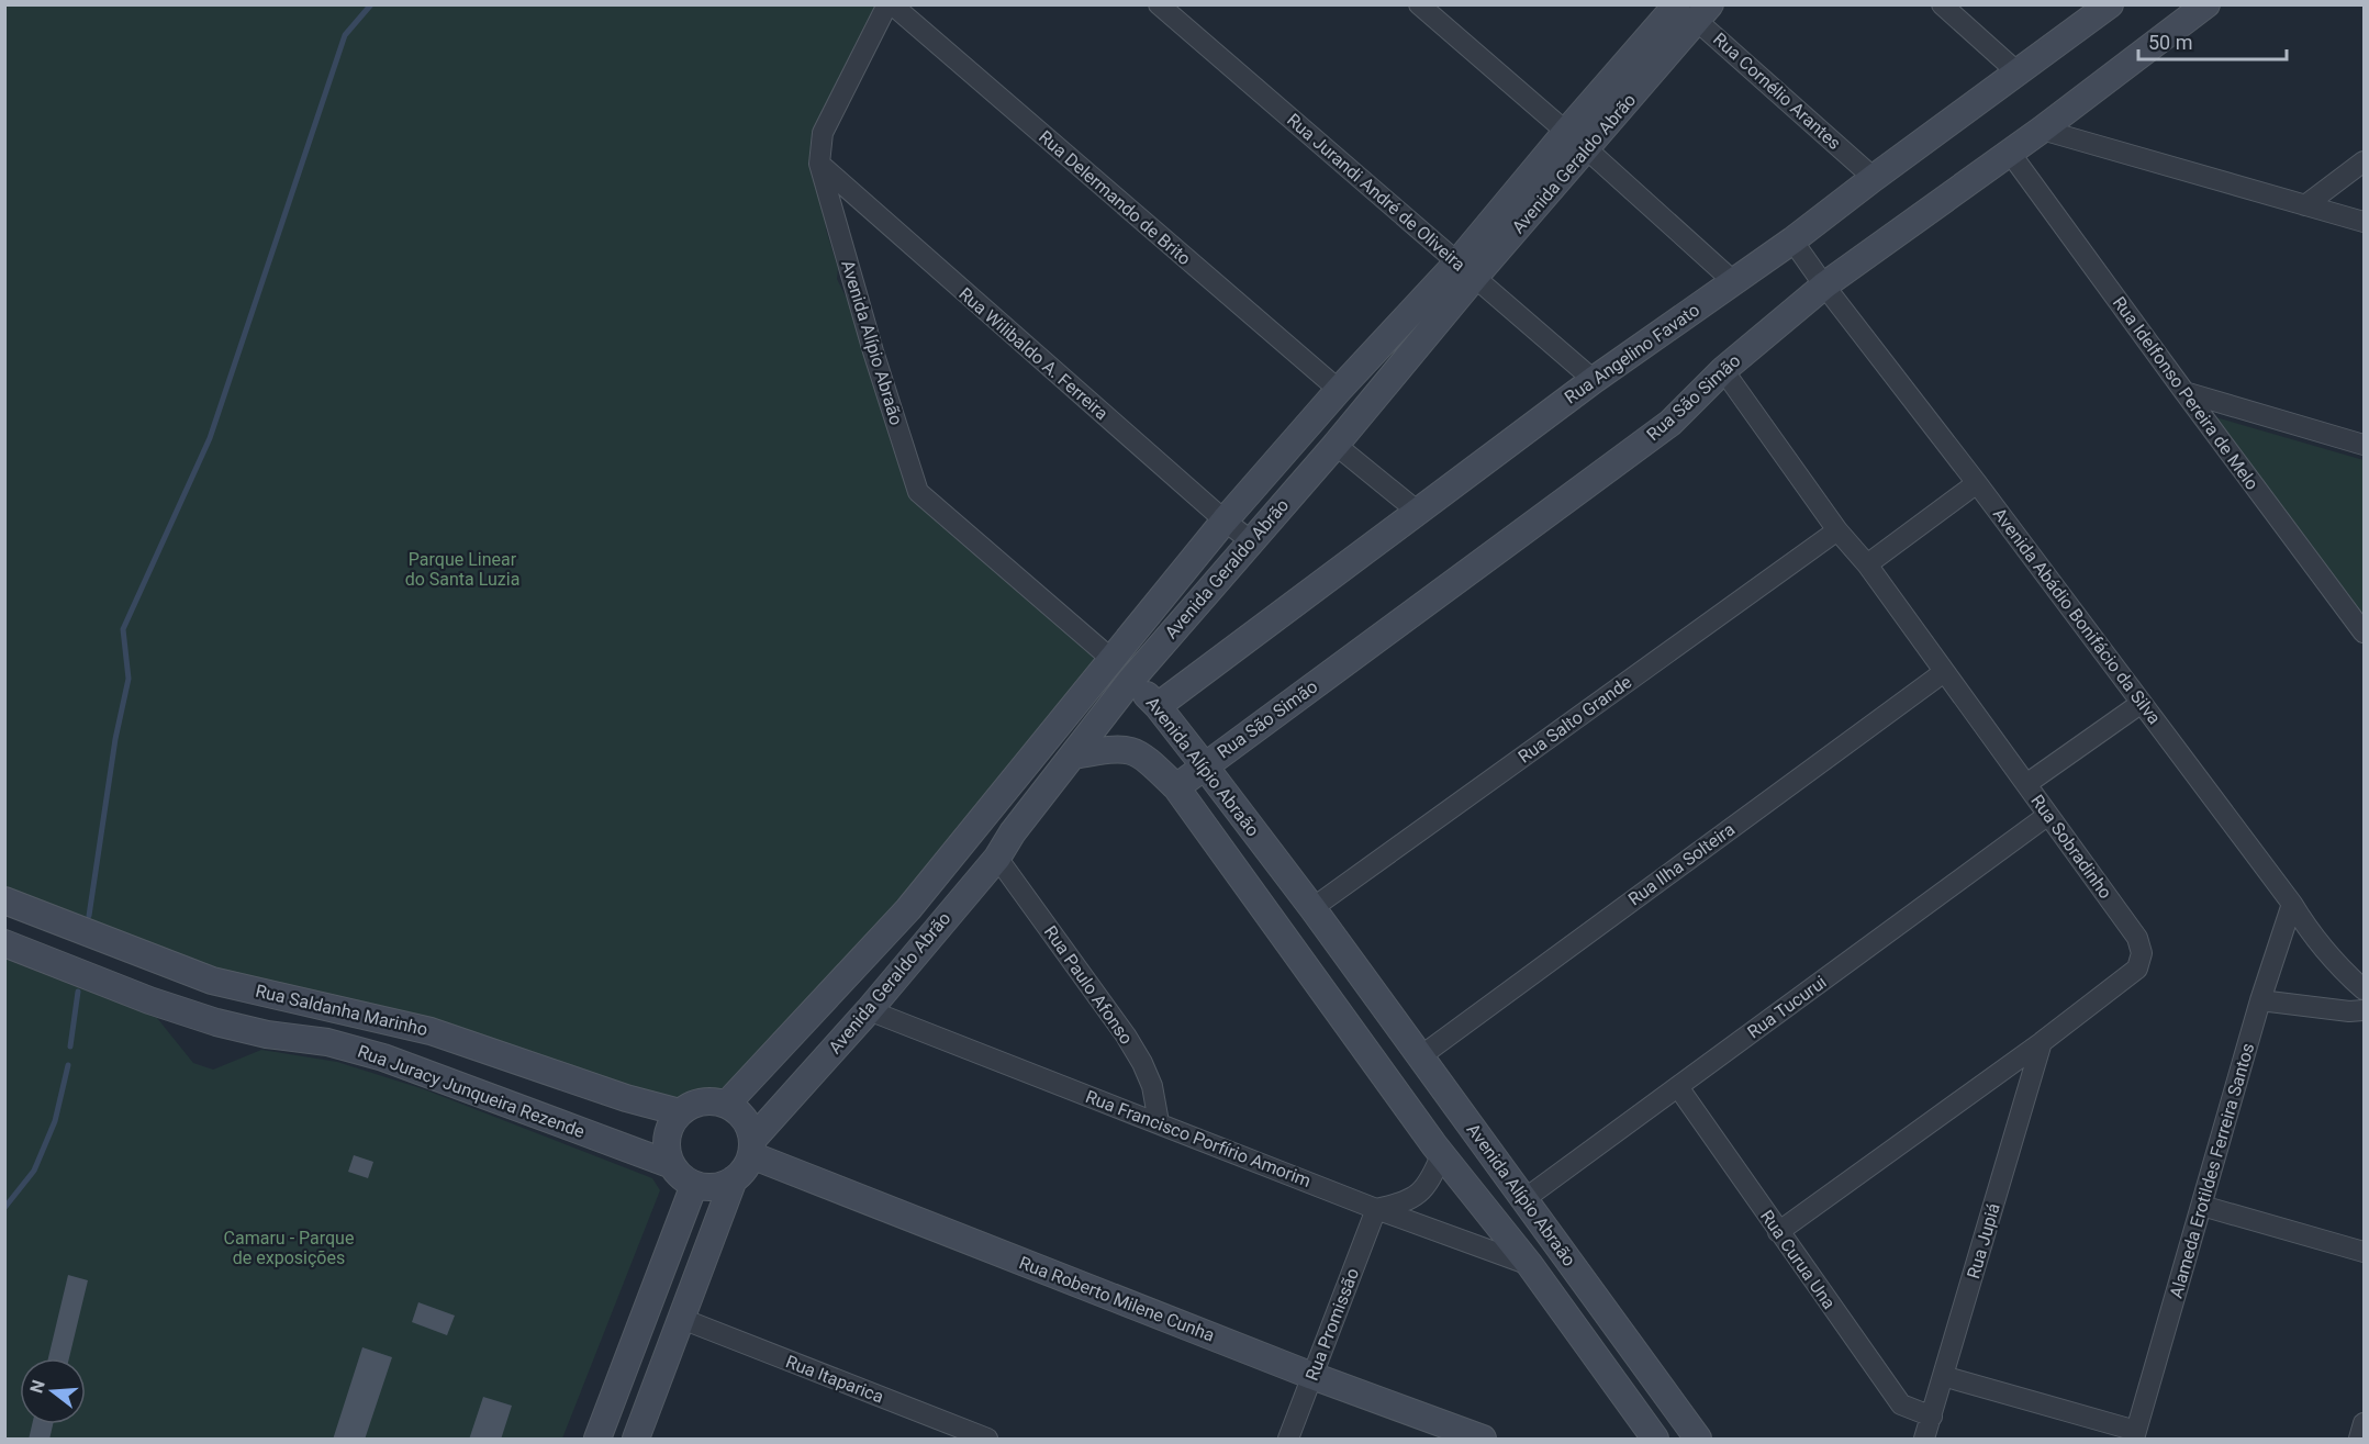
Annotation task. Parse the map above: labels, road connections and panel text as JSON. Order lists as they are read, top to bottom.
{
  "streets": {
    "street": [
      "Rua Cornélio Arantes",
      "Avenida Geraldo Abrão",
      "Rua Jurandi André de Oliveira",
      "Rua Delermando de Brito",
      "Avenida Alípio Abraão",
      "Rua Wilibaldo A. Ferreira",
      "Rua Angelino Favato",
      "Rua Idelfonso Pereira de Melo",
      "Rua São Simão",
      "Avenida Abádio Bonifácio da Silva",
      "Rua Salto Grande",
      "Rua Sobradinho",
      "Rua Ilha Solteira",
      "Rua Paulo Afonso",
      "Rua Tucurui",
      "Rua Saldanha Marinho",
      "Rua Juracy Junqueira Rezende",
      "Rua Francisco Porfírio Amorim",
      "Alameda Erotildes Ferreira Santos",
      "Rua Jupiá",
      "Rua Curua Una",
      "Rua Roberto Milene Cunha",
      "Rua Promissão",
      "Rua Itaparica"
    ]
  },
  "crossings": [
    ["Rua Cornélio Arantes", "Avenida Geraldo Abrão"],
    ["Rua Cornélio Arantes", "Rua Angelino Favato"],
    ["Avenida Geraldo Abrão", "Rua Jurandi André de Oliveira"],
    ["Avenida Geraldo Abrão", "Rua Delermando de Brito"],
    ["Avenida Geraldo Abrão", "Avenida Alípio Abraão"],
    ["Avenida Geraldo Abrão", "Rua Wilibaldo A. Ferreira"],
    ["Avenida Geraldo Abrão", "Rua Paulo Afonso"],
    ["Avenida Geraldo Abrão", "Rua Saldanha Marinho"],
    ["Avenida Geraldo Abrão", "Rua Juracy Junqueira Rezende"],
    ["Avenida Geraldo Abrão", "Rua Francisco Porfírio Amorim"],
    ["Avenida Geraldo Abrão", "Rua Roberto Milene Cunha"],
    ["Avenida Geraldo Abrão", "Rua Itaparica"],
    ["Rua Jurandi André de Oliveira", "Rua Angelino Favato"],
    ["Rua Delermando de Brito", "Avenida Alípio Abraão"],
    ["Avenida Alípio Abraão", "Rua Wilibaldo A. Ferreira"],
    ["Avenida Alípio Abraão", "Rua Angelino Favato"],
    ["Avenida Alípio Abraão", "Rua São Simão"],
    ["Avenida Alípio Abraão", "Rua Salto Grande"],
    ["Avenida Alípio Abraão", "Rua Ilha Solteira"],
    ["Avenida Alípio Abraão", "Rua Tucurui"],
    ["Avenida Alípio Abraão", "Rua Francisco Porfírio Amorim"],
    ["Rua Angelino Favato", "Avenida Abádio Bonifácio da Silva"],
    ["Rua Idelfonso Pereira de Melo", "Rua São Simão"],
    ["Rua São Simão", "Avenida Abádio Bonifácio da Silva"],
    ["Rua São Simão", "Rua Sobradinho"],
    ["Avenida Abádio Bonifácio da Silva", "Alameda Erotildes Ferreira Santos"],
    ["Rua Salto Grande", "Rua Sobradinho"],
    ["Rua Sobradinho", "Rua Ilha Solteira"],
    ["Rua Sobradinho", "Rua Tucurui"],
    ["Rua Sobradinho", "Rua Jupiá"],
    ["Rua Sobradinho", "Rua Curua Una"],
    ["Rua Paulo Afonso", "Rua Francisco Porfírio Amorim"],
    ["Rua Tucurui", "Rua Curua Una"],
    ["Rua Saldanha Marinho", "Rua Juracy Junqueira Rezende"],
    ["Rua Saldanha Marinho", "Rua Roberto Milene Cunha"],
    ["Rua Juracy Junqueira Rezende", "Rua Roberto Milene Cunha"],
    ["Rua Francisco Porfírio Amorim", "Rua Promissão"],
    ["Rua Jupiá", "Rua Curua Una"],
    ["Rua Roberto Milene Cunha", "Rua Promissão"]
  ],
  "parks": ["Parque Linear do Santa Luzia", "Camaru - Parque de exposições"],
  "scale_bar": "50 m",
  "north": "left"
}
